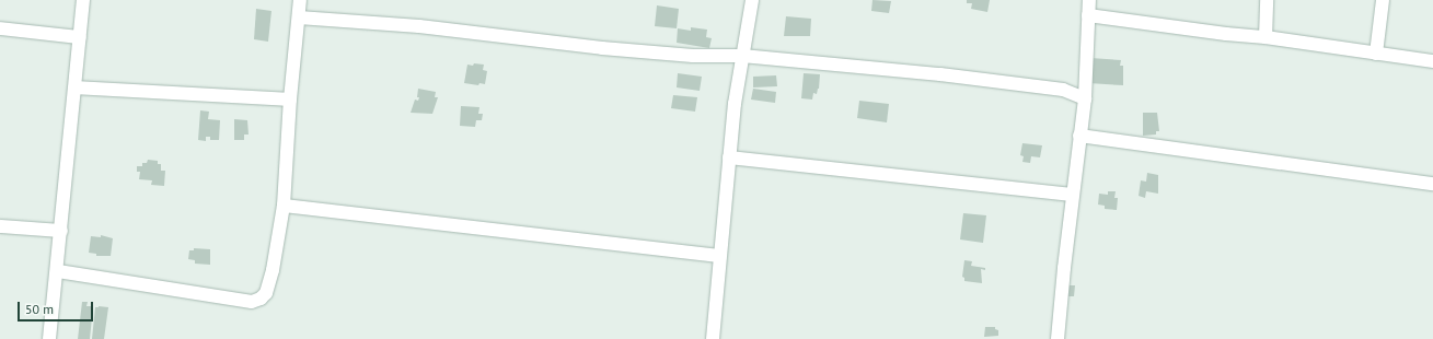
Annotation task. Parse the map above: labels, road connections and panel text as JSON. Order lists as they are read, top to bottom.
{
  "scale_bar": "50 m"
}
